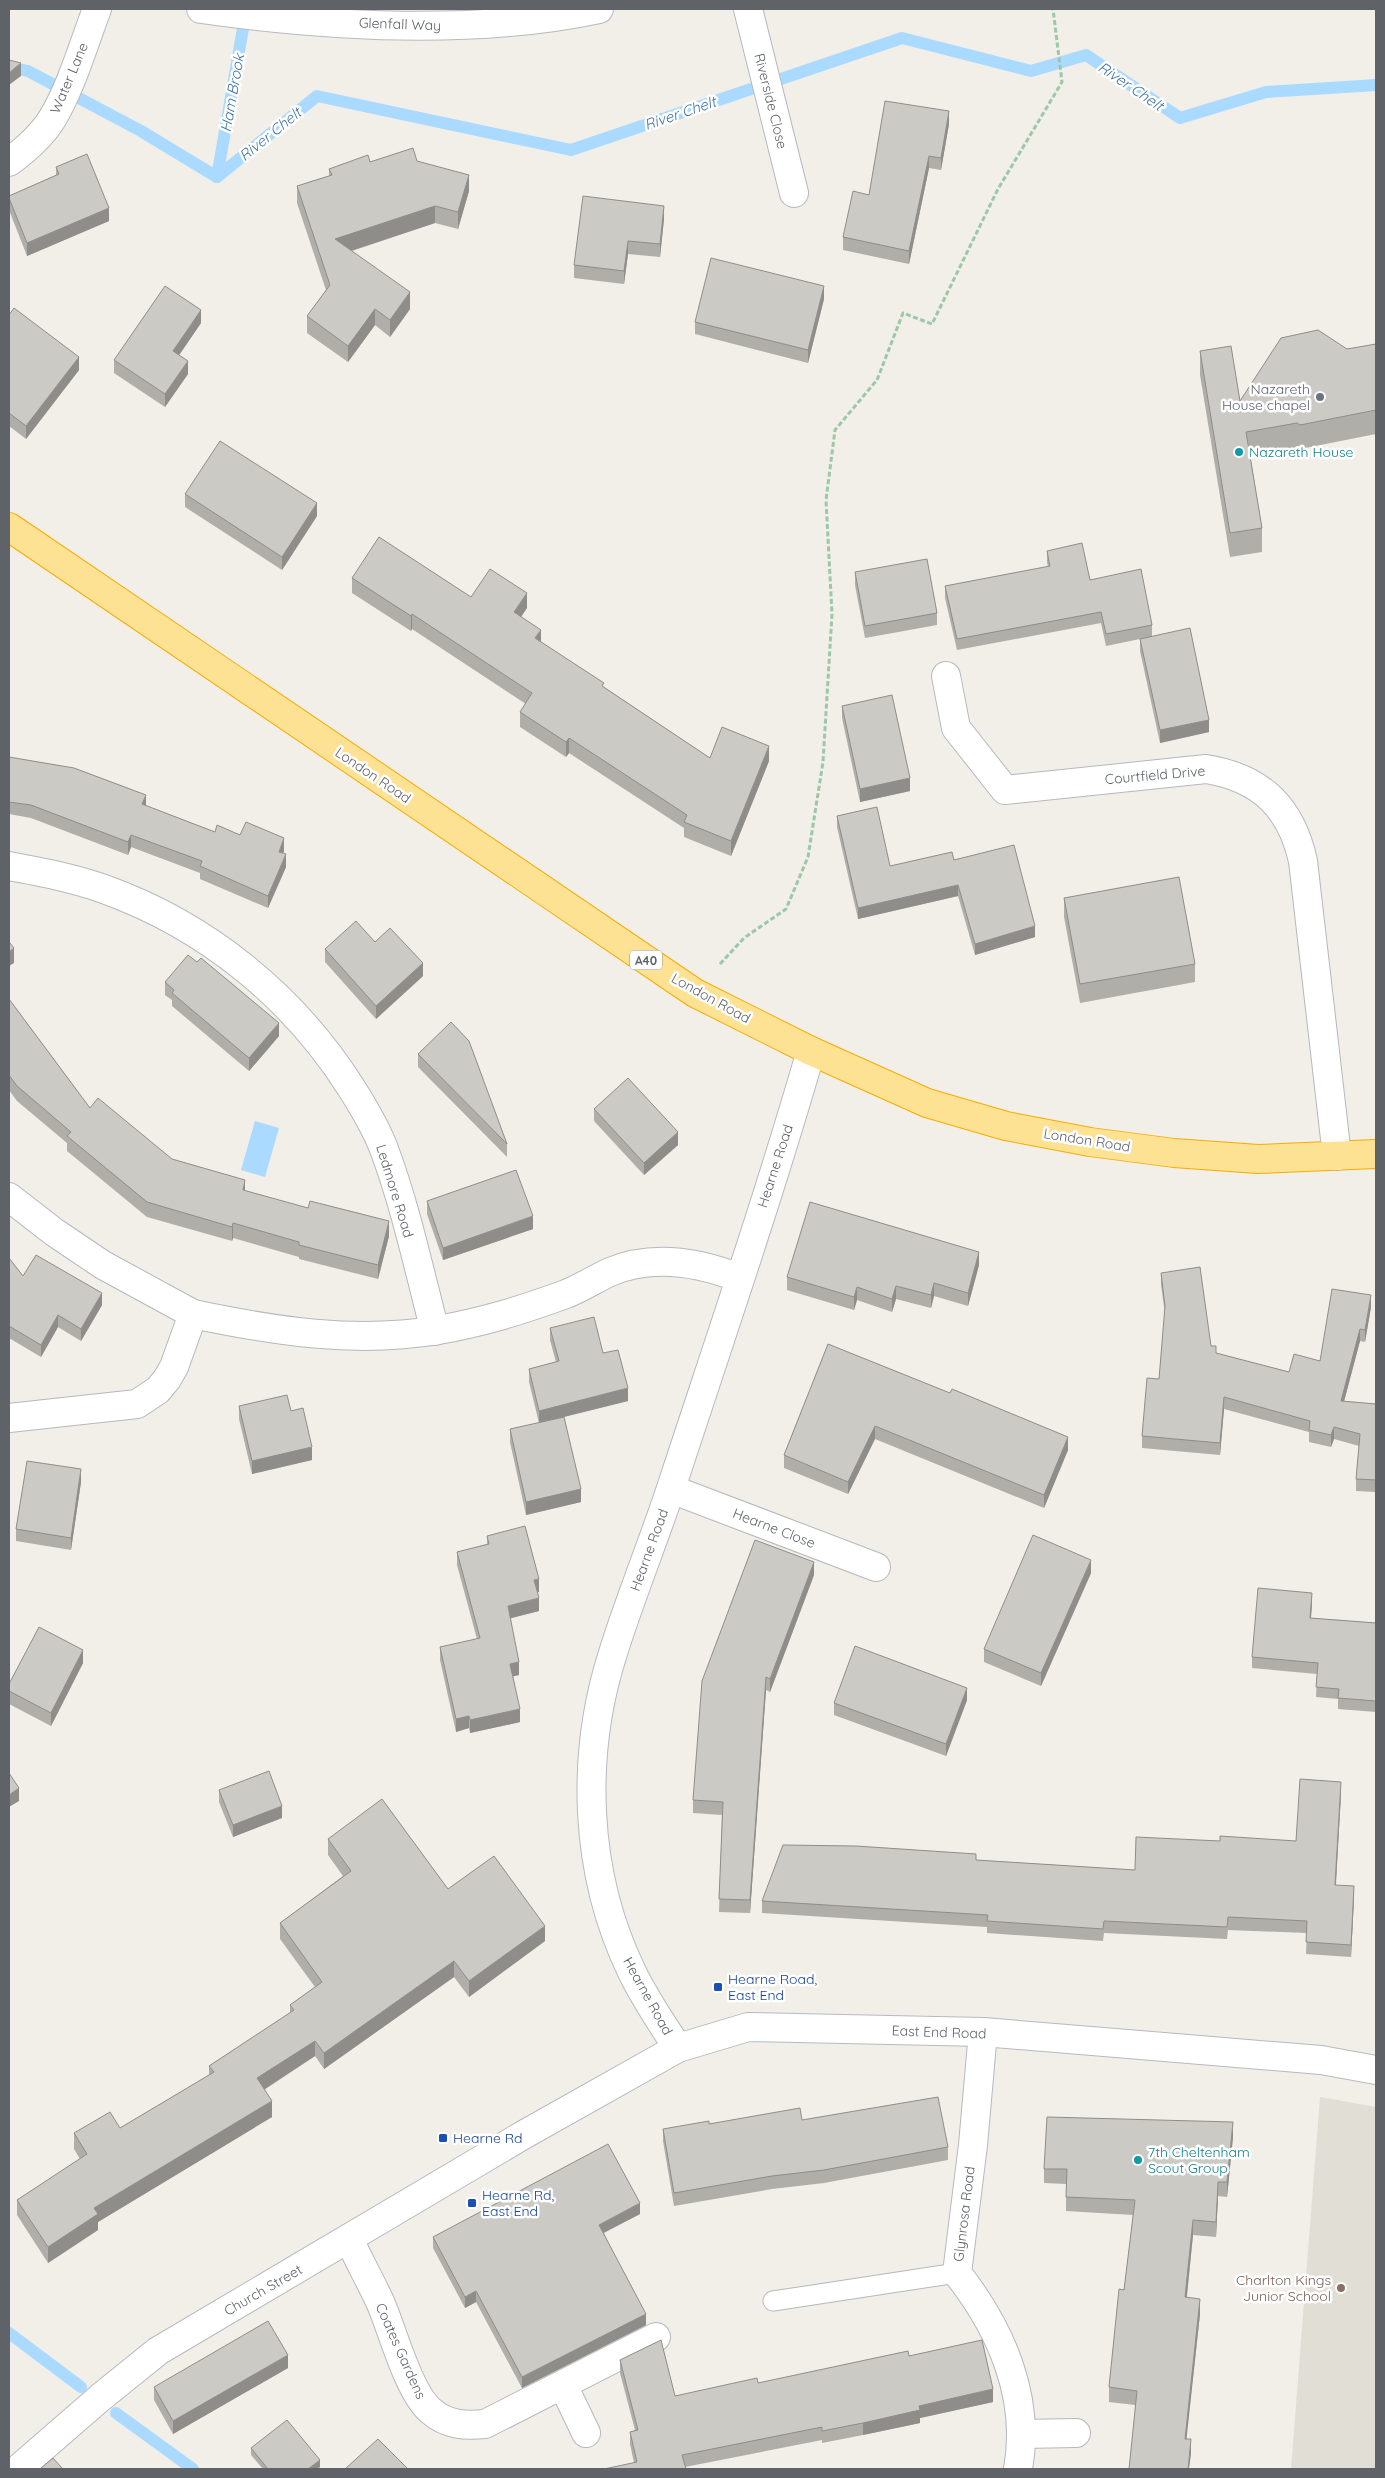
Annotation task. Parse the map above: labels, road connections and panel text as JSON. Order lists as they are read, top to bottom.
{
  "streets": {
    "highway": ["London Road", "A40"],
    "street": [
      "Glenfall Way",
      "Water Lane",
      "Riverside Close",
      "Courtfield Drive",
      "Hearne Road",
      "Ledmore Road",
      "Hearne Close",
      "East End Road",
      "Glynrosa Road",
      "Church Street",
      "Coates Gardens"
    ]
  },
  "crossings": [
    ["London Road", "Courtfield Drive"],
    ["London Road", "Hearne Road"],
    ["Hearne Road", "Hearne Close"],
    ["Hearne Road", "East End Road"],
    ["East End Road", "Glynrosa Road"],
    ["East End Road", "Church Street"],
    ["Church Street", "Coates Gardens"]
  ],
  "water": ["River Chelt", "Ham Brook"],
  "places": {
    "other": [
      "Nazareth House chapel",
      "Nazareth House",
      "7th Cheltenham Scout Group",
      "Charlton Kings Junior School"
    ],
    "transit": ["Hearne Road, East End", "Hearne Rd", "Hearne Rd, East End"]
  }
}
